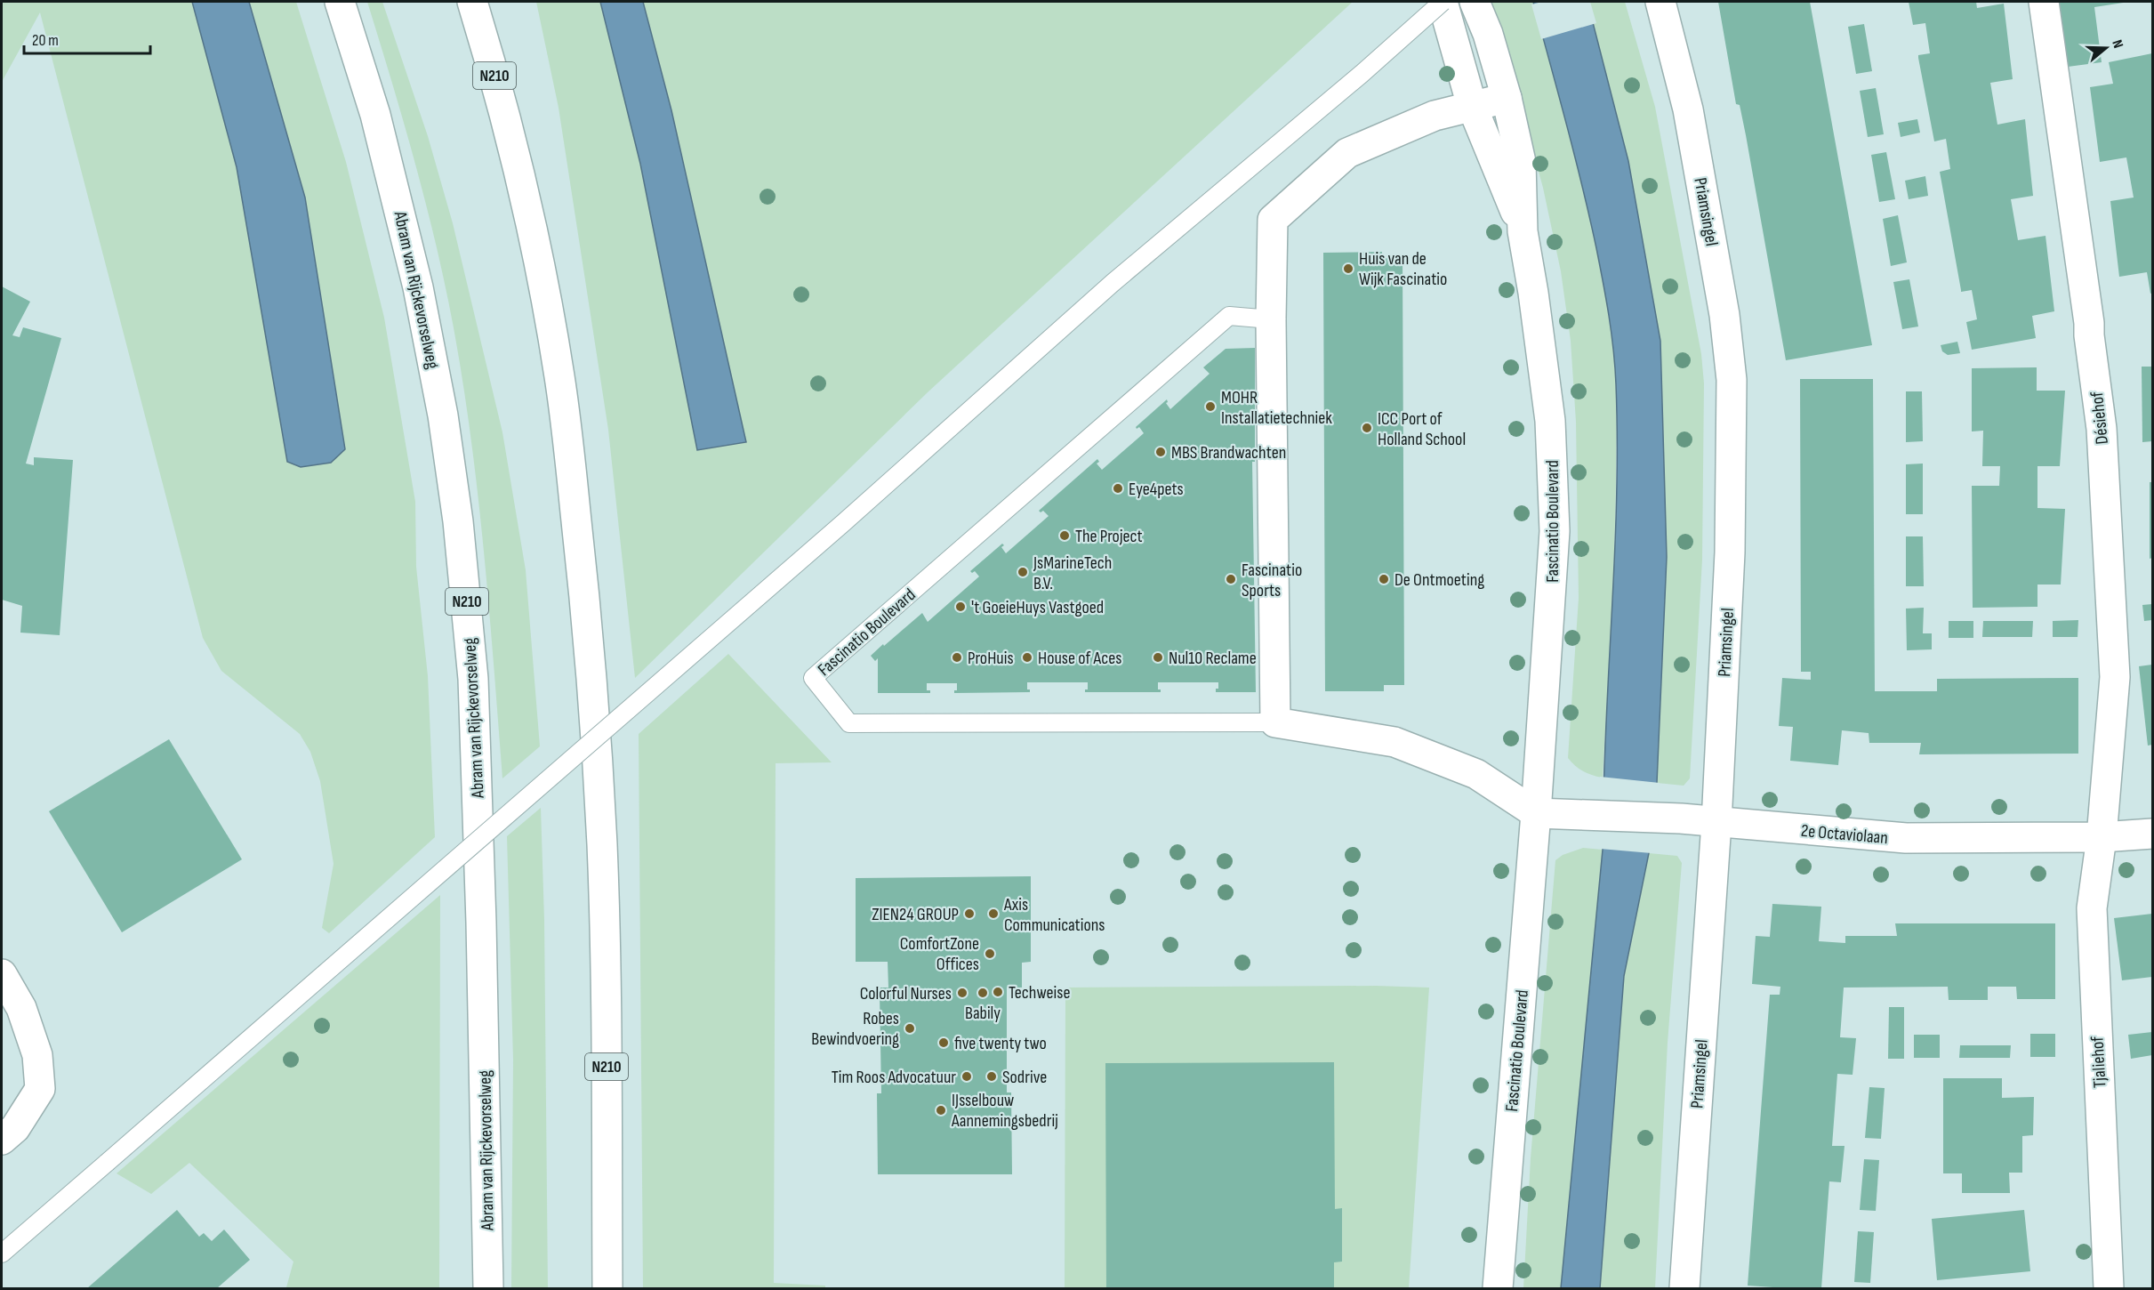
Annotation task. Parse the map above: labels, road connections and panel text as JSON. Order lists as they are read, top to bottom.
{
  "streets": {
    "main road": [
      "N210",
      "Priamsingel",
      "Abram van Rijckevorselweg",
      "Désiehof",
      "Fascinatio Boulevard",
      "2e Octaviolaan",
      "Tjaliehof"
    ]
  },
  "crossings": [
    ["Priamsingel", "2e Octaviolaan"],
    ["Désiehof", "2e Octaviolaan"],
    ["Désiehof", "Tjaliehof"],
    ["Fascinatio Boulevard", "2e Octaviolaan"],
    ["2e Octaviolaan", "Tjaliehof"]
  ],
  "places": [
    "Huis van de Wijk Fascinatio",
    "MOHR Installatietechniek",
    "ICC Port of Holland School",
    "MBS Brandwachten",
    "Eye4pets",
    "The Project",
    "JsMarineTech B.V.",
    "Fascinatio Sports",
    "De Ontmoeting",
    "'t GoeieHuys Vastgoed",
    "ProHuis",
    "House of Aces",
    "Nul10 Reclame",
    "ZIEN24 GROUP",
    "Axis Communications",
    "ComfortZone Offices",
    "Techweise",
    "Colorful Nurses",
    "Babily",
    "Robes Bewindvoering",
    "five twenty two",
    "Tim Roos Advocatuur",
    "Sodrive",
    "IJsselbouw Aannemingsbedrij"
  ],
  "scale_bar": "20 m",
  "north": "right"
}
